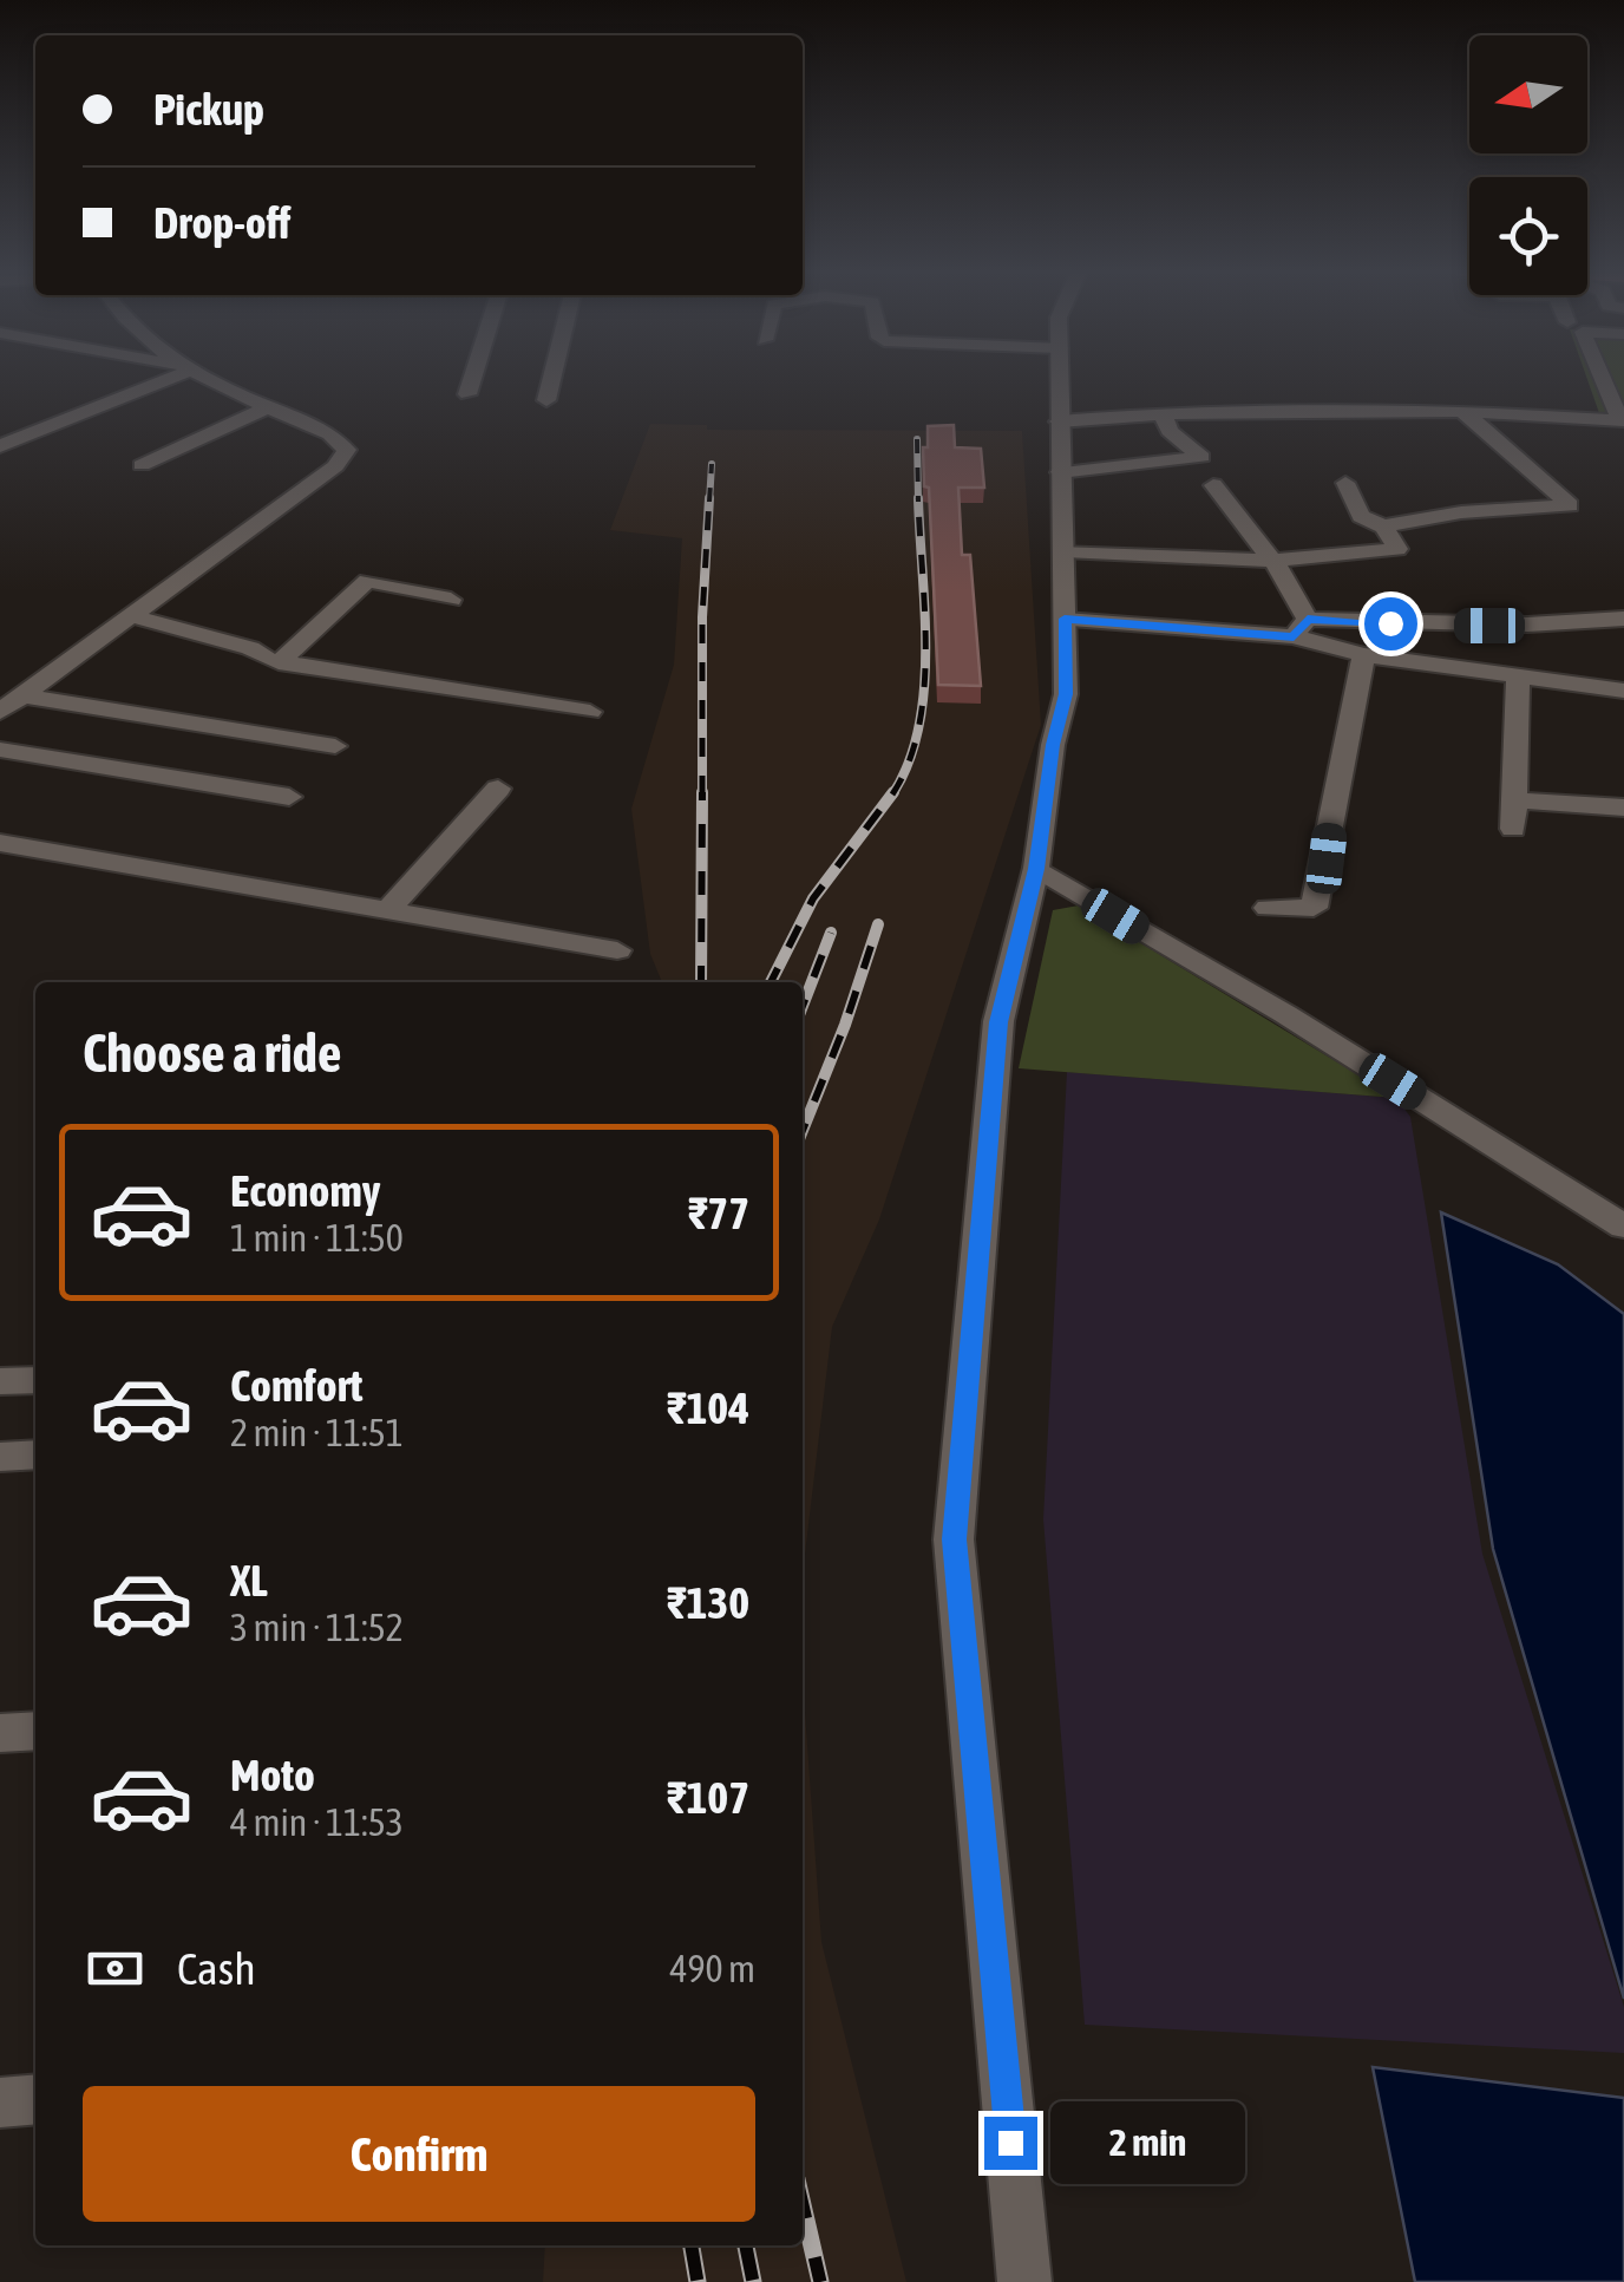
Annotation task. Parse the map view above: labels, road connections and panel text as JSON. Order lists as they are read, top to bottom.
{
  "north": "left",
  "page": {
    "banner": ["Pickup", "Drop-off"],
    "heading": "Choose a ride",
    "list": [
      {
        "name": "Economy",
        "note": "1 min · 11:50",
        "value": "₹77"
      },
      {
        "name": "Comfort",
        "note": "2 min · 11:51",
        "value": "₹104"
      },
      {
        "name": "XL",
        "note": "3 min · 11:52",
        "value": "₹130"
      },
      {
        "name": "Moto",
        "note": "4 min · 11:53",
        "value": "₹107"
      }
    ],
    "pay": ["Cash", "490 m"],
    "buttons": "Confirm",
    "bubble": "2 min"
  }
}
